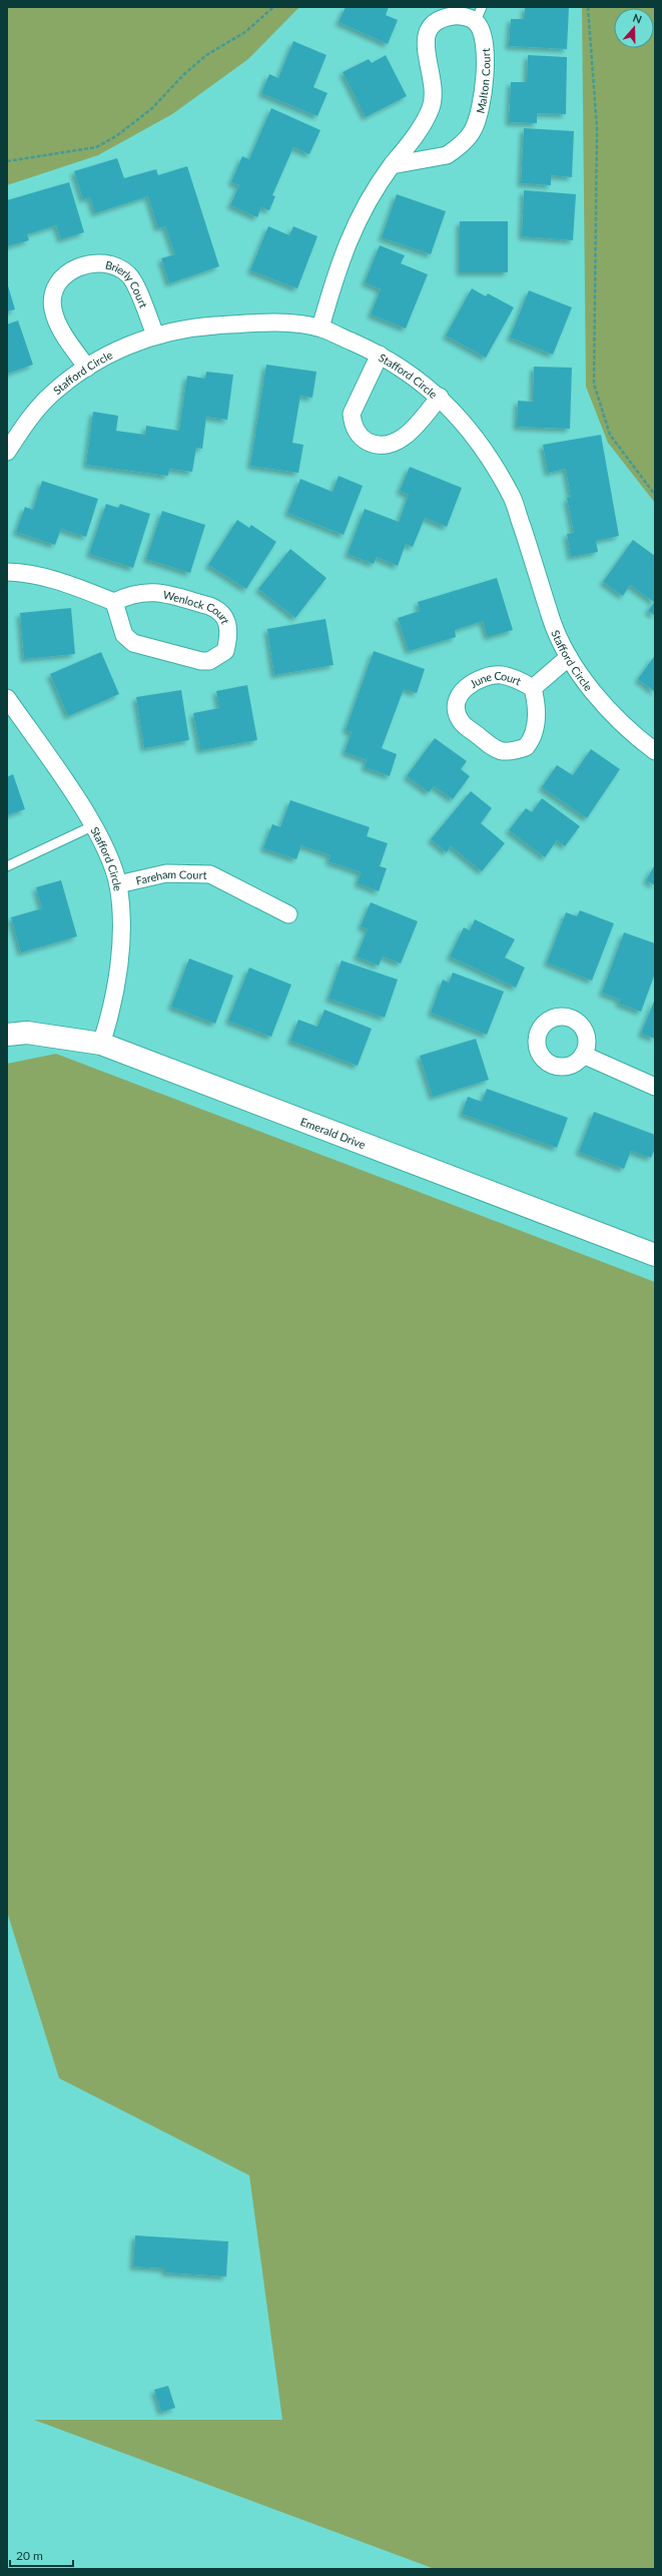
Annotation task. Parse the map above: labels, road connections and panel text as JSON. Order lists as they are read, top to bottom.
{
  "streets": {
    "street": [
      "Malton Court",
      "Brierly Court",
      "Stafford Circle",
      "Wenlock Court",
      "June Court",
      "Fareham Court",
      "Emerald Drive"
    ]
  },
  "crossings": [
    ["Malton Court", "Stafford Circle"],
    ["Brierly Court", "Stafford Circle"],
    ["Stafford Circle", "June Court"],
    ["Stafford Circle", "Fareham Court"],
    ["Stafford Circle", "Emerald Drive"]
  ],
  "scale_bar": "20 m",
  "north": "top"
}
